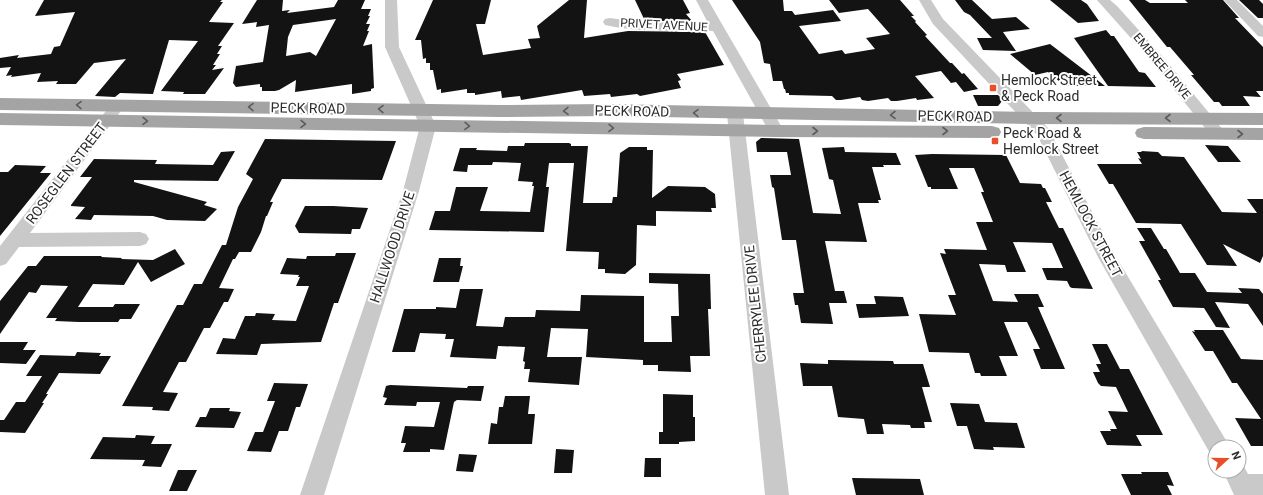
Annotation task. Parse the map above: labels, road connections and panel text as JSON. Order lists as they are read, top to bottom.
{
  "streets": {
    "main road": ["PECK ROAD"],
    "street": [
      "PRIVET AVENUE",
      "EMBREE DRIVE",
      "ROSEGLEN STREET",
      "HEMLOCK STREET",
      "HALLWOOD DRIVE",
      "CHERRYLEE DRIVE"
    ]
  },
  "crossings": [
    ["EMBREE DRIVE", "PECK ROAD"],
    ["PECK ROAD", "ROSEGLEN STREET"],
    ["PECK ROAD", "HEMLOCK STREET"],
    ["PECK ROAD", "HALLWOOD DRIVE"],
    ["PECK ROAD", "CHERRYLEE DRIVE"]
  ],
  "places": {
    "transit": ["Hemlock Street & Peck Road", "Peck Road & Hemlock Street"]
  },
  "north": "right"
}
